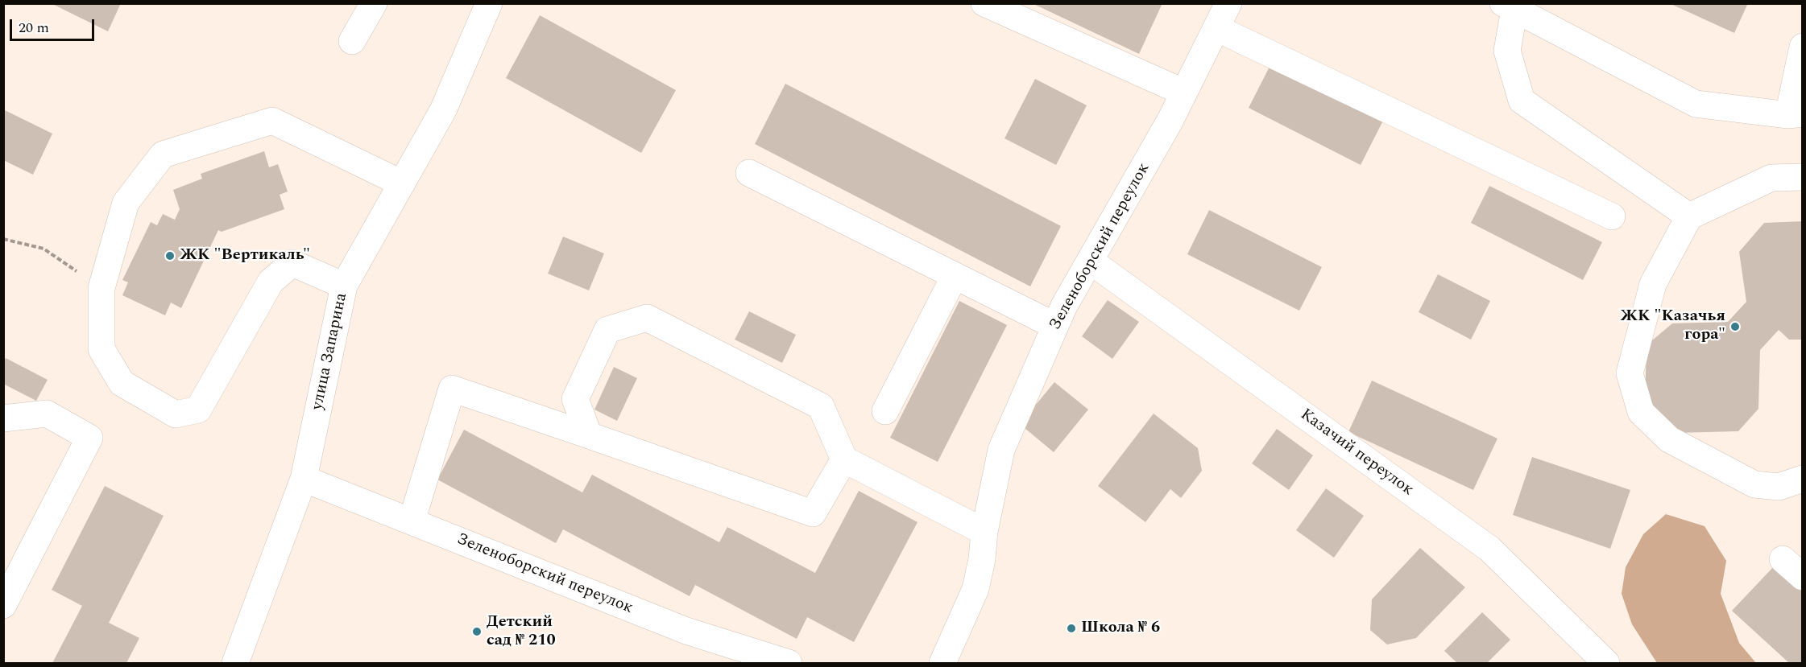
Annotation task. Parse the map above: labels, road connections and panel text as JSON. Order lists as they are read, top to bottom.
{
  "streets": {
    "street": ["Зеленоборский переулок", "улица Запарина", "Казачий переулок"]
  },
  "crossings": [
    ["Зеленоборский переулок", "улица Запарина"],
    ["Зеленоборский переулок", "Казачий переулок"]
  ],
  "places": [
    "ЖК \"Вертикаль\"",
    "ЖК \"Казачья гора\"",
    "Школа № 6",
    "Детский сад № 210"
  ],
  "scale_bar": "20 m"
}
